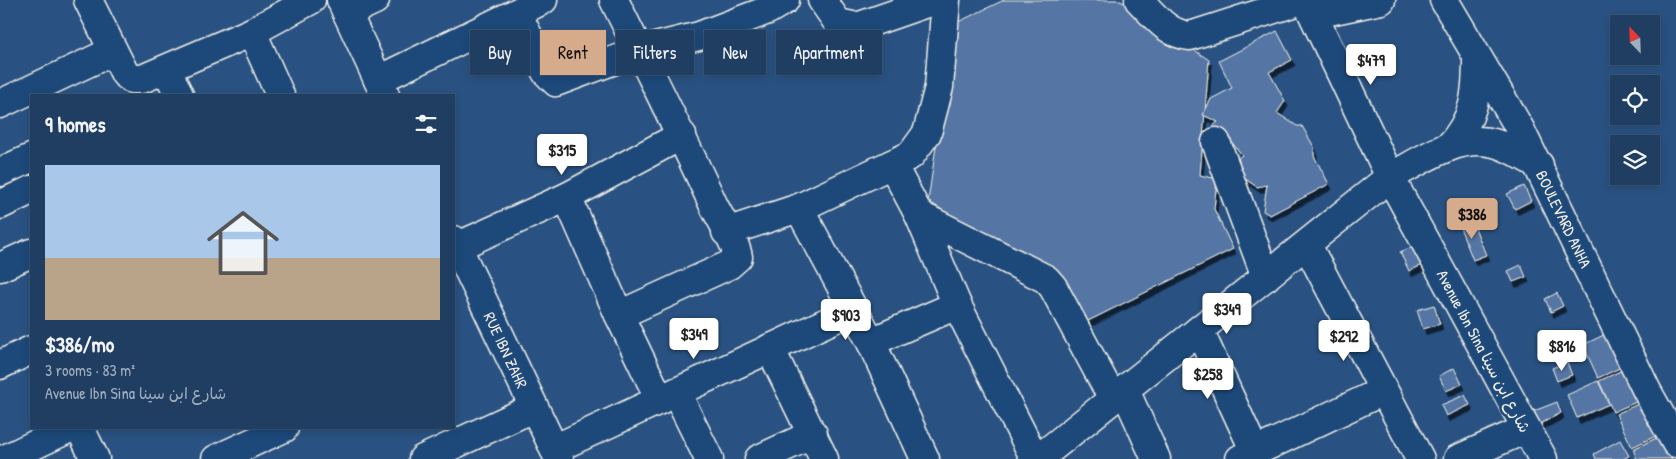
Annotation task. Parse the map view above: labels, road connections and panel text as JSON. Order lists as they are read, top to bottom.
{
  "streets": {
    "street": ["BOULEVARD ANHA", "RUE IBN ZAHR", "Avenue Ibn Sina شارع ابن سينا"]
  },
  "north": "top left",
  "page": {
    "chip": [
      "Buy",
      "Rent",
      "Filters",
      "New",
      "Apartment"
    ],
    "price": [
      "$479",
      "$315",
      "$386",
      "$349",
      "$903",
      "$349",
      "$292",
      "$816",
      "$258"
    ],
    "heading": "9 homes",
    "list": [
      {
        "name": "$386/mo",
        "note": "3 rooms · 83 m² · Avenue Ibn Sina شارع ابن سينا"
      }
    ]
  }
}
